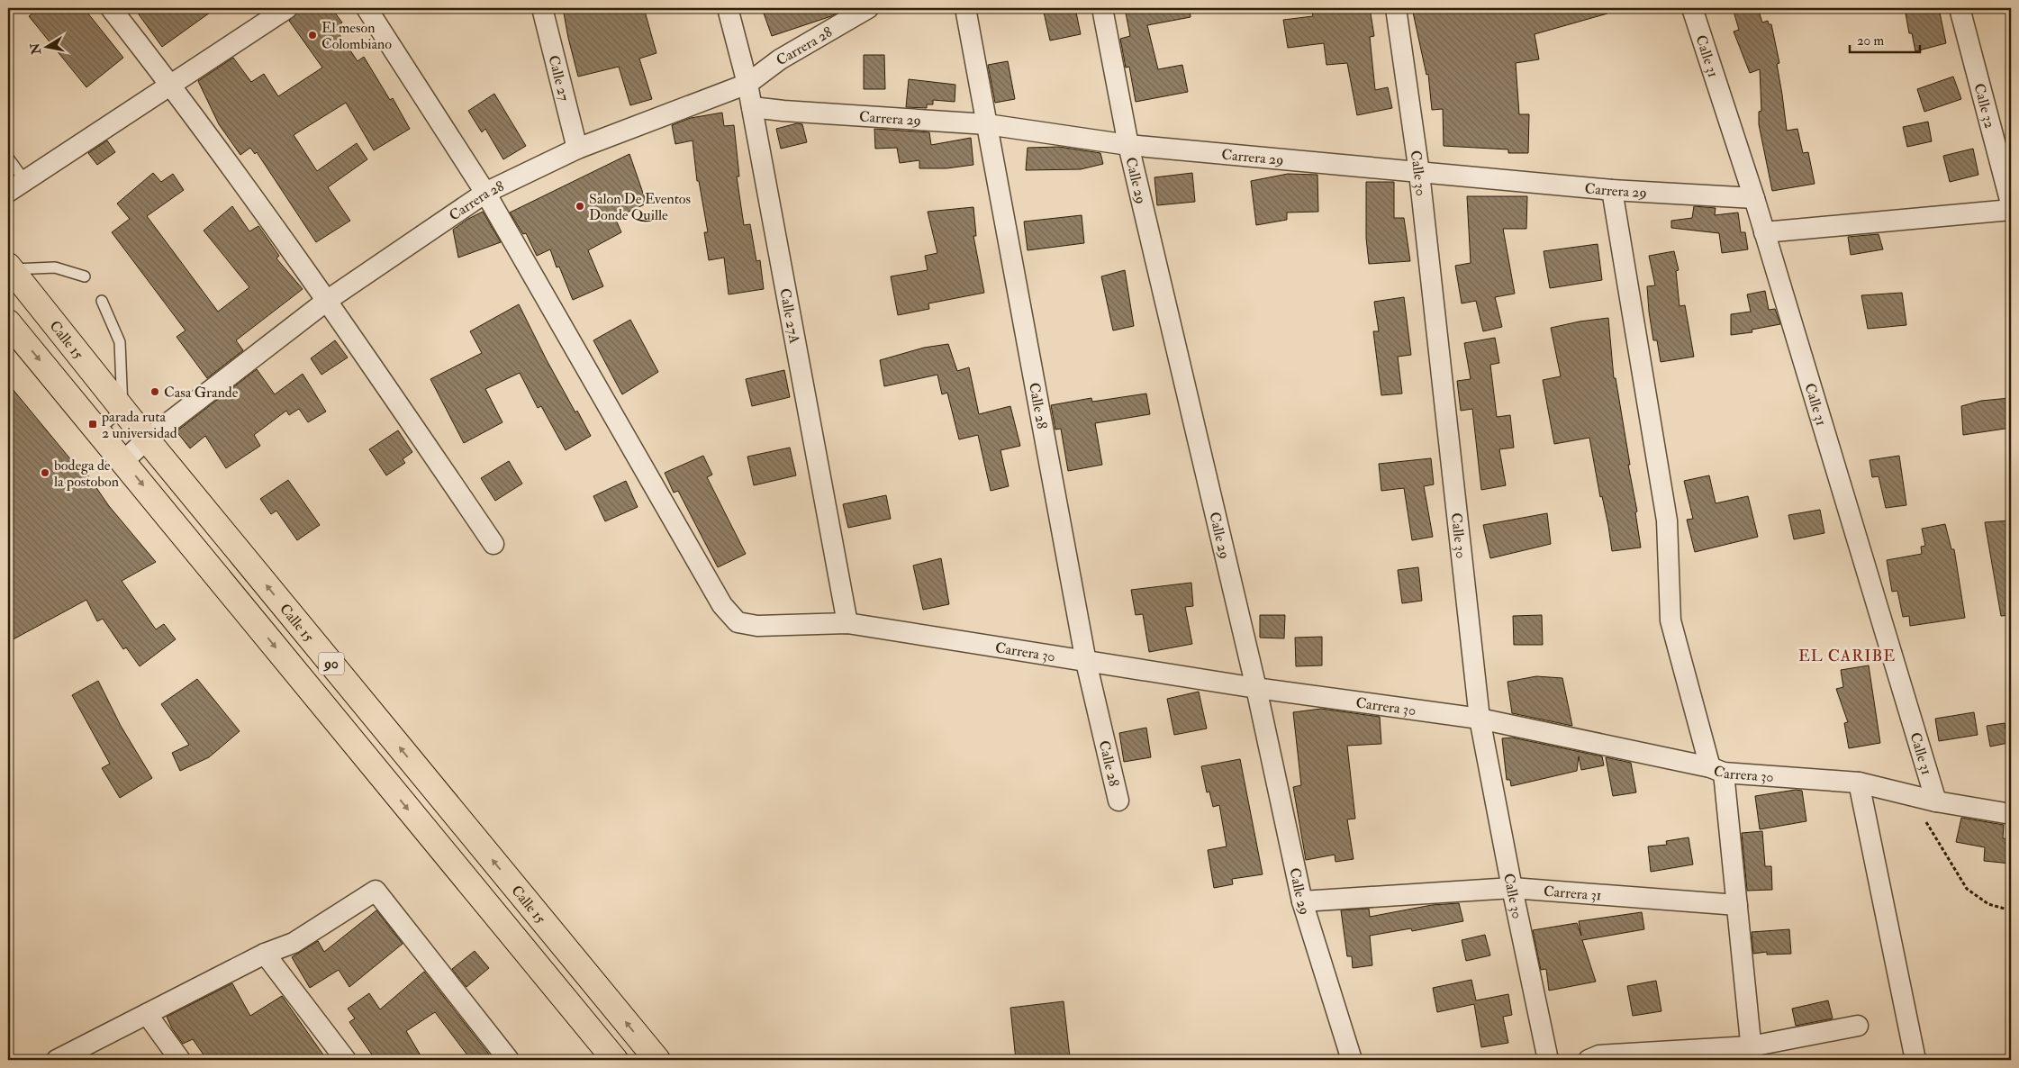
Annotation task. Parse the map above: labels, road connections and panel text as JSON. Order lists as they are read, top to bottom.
{
  "streets": {
    "highway": ["Calle 15", "90"],
    "street": [
      "Carrera 28",
      "Calle 31",
      "Calle 27",
      "Calle 32",
      "Carrera 29",
      "Calle 30",
      "Calle 29",
      "Calle 27A",
      "Calle 28",
      "Carrera 30",
      "Carrera 31"
    ]
  },
  "crossings": [
    ["Carrera 28", "Calle 27"],
    ["Carrera 28", "Calle 27A"],
    ["Carrera 28", "Calle 15"],
    ["Carrera 28", "Carrera 30"],
    ["Carrera 28", "90"],
    ["Calle 31", "Carrera 29"],
    ["Calle 31", "Carrera 30"],
    ["Carrera 29", "Calle 30"],
    ["Carrera 29", "Calle 29"],
    ["Carrera 29", "Calle 27A"],
    ["Carrera 29", "Calle 28"],
    ["Calle 30", "Carrera 30"],
    ["Calle 30", "Carrera 31"],
    ["Calle 29", "Carrera 30"],
    ["Calle 29", "Carrera 31"],
    ["Calle 27A", "Carrera 30"],
    ["Calle 28", "Carrera 30"]
  ],
  "districts": ["EL CARIBE"],
  "places": {
    "other": [
      "El meson Colombiano",
      "Salon De Eventos Donde Quille",
      "Casa Grande",
      "bodega de la postobon"
    ],
    "transit": ["parada ruta 2 universidad"]
  },
  "scale_bar": "20 m",
  "north": "left"
}
